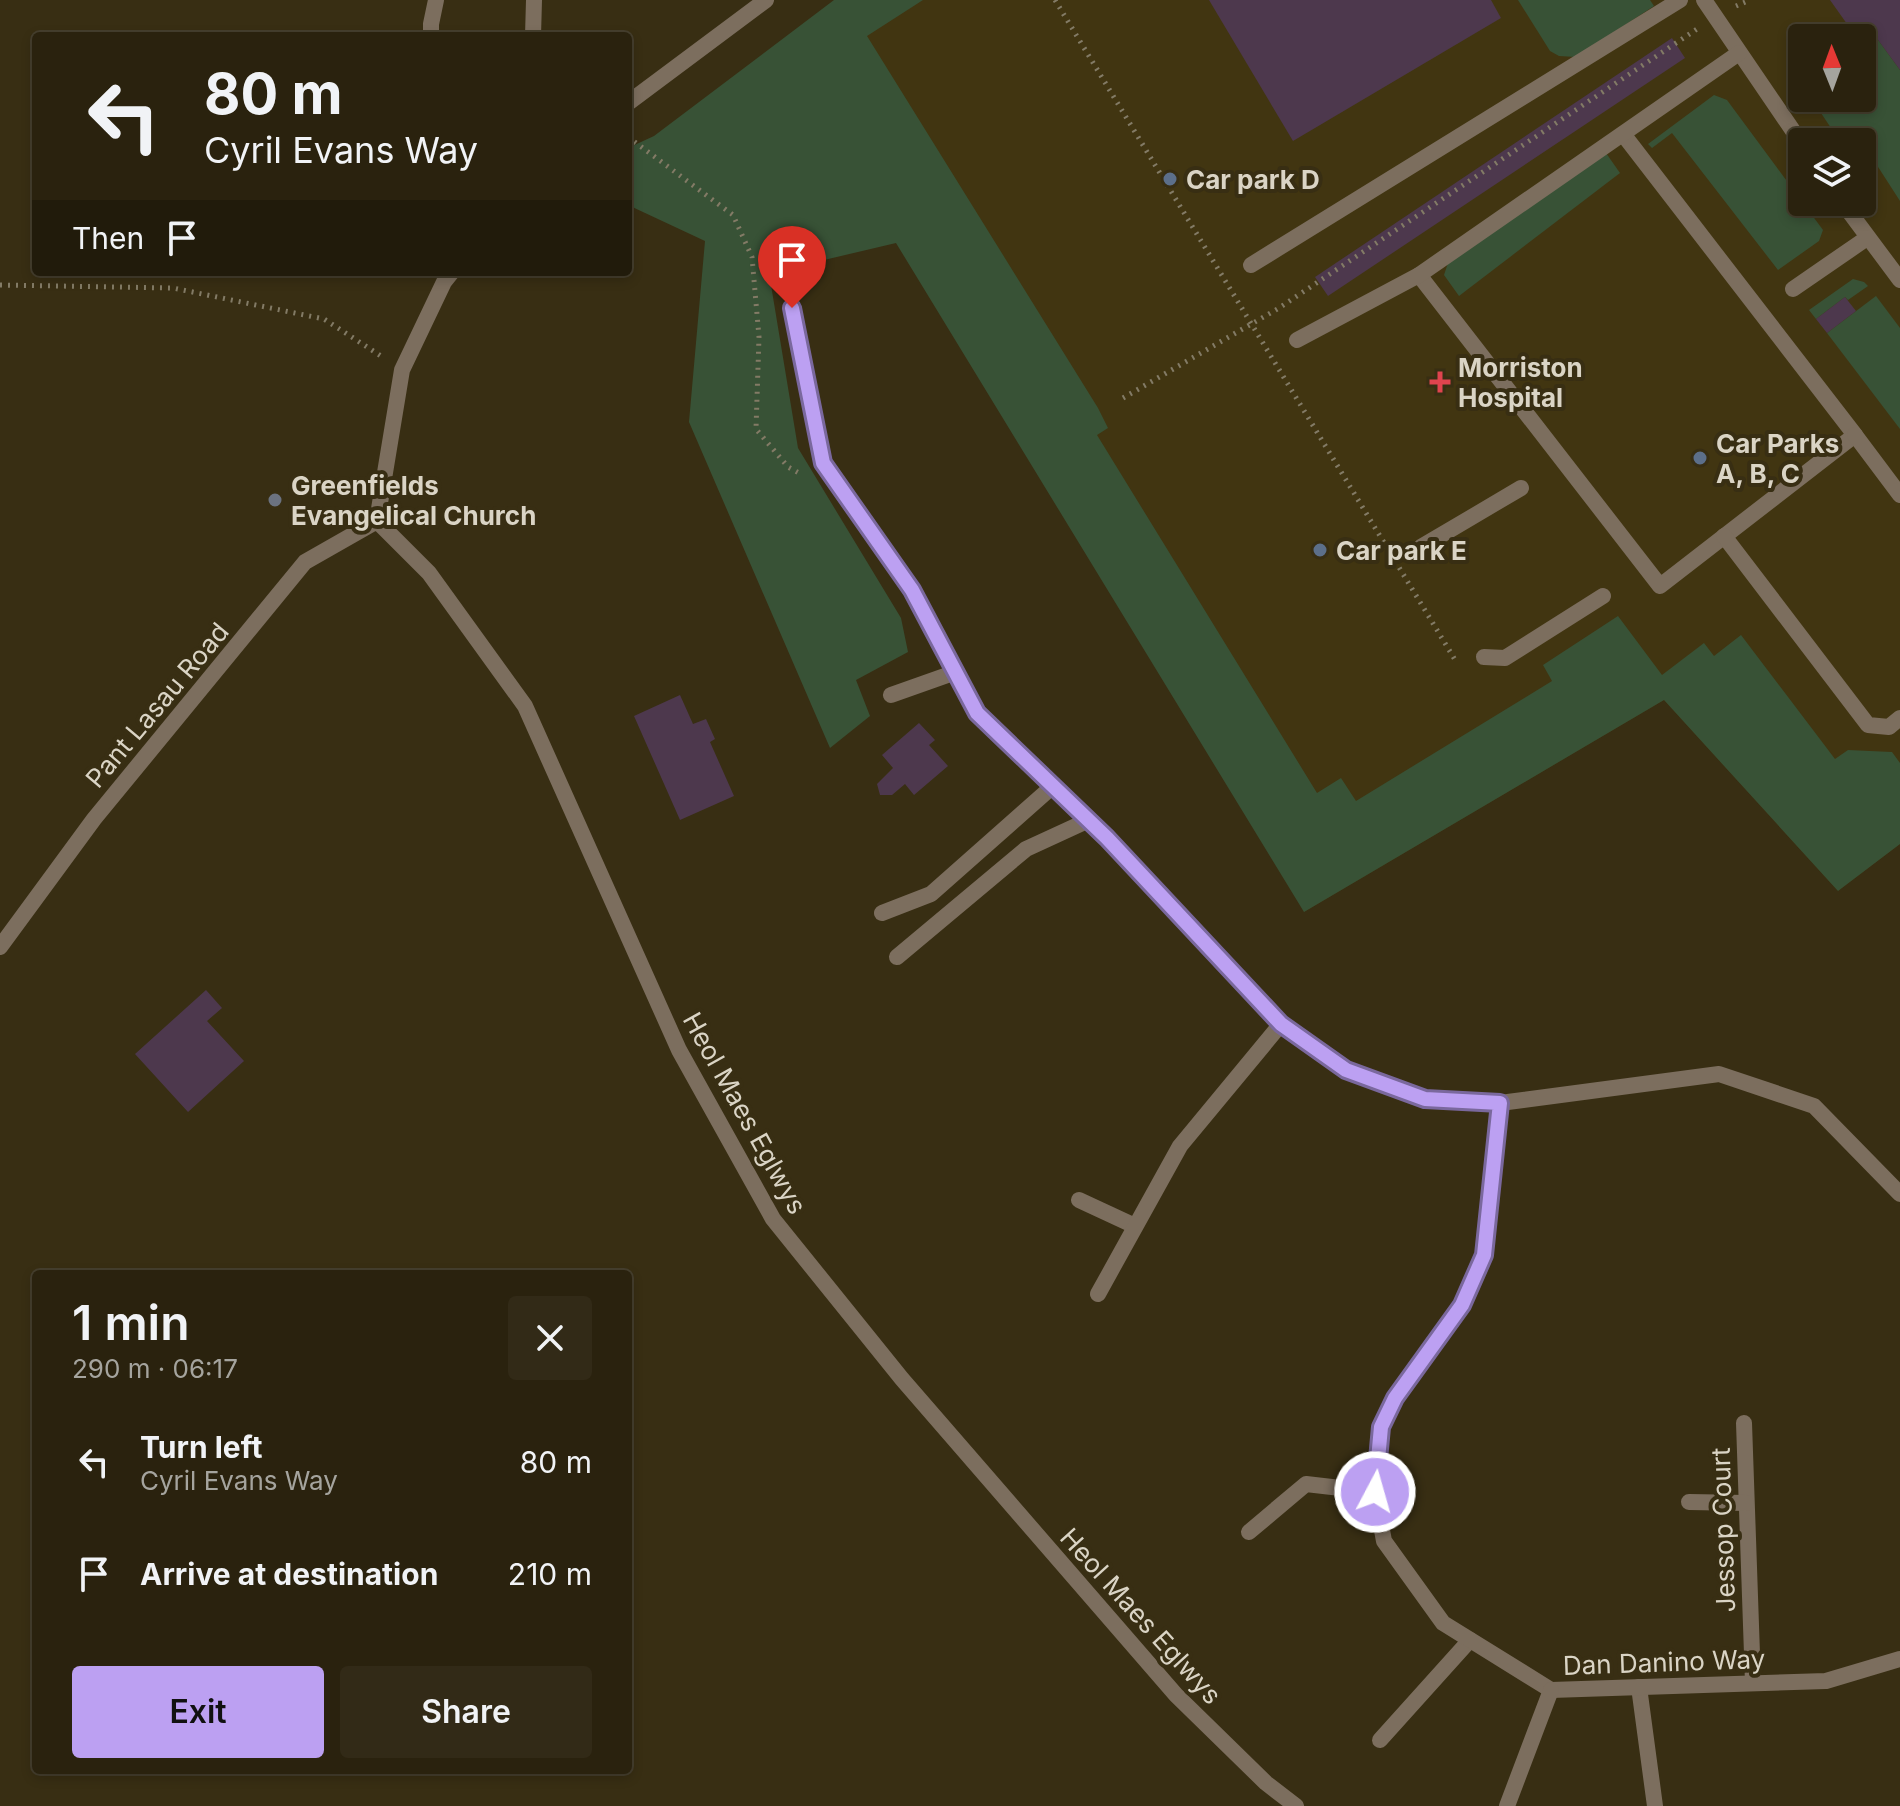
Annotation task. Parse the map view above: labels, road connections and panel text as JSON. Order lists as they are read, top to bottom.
{
  "streets": {
    "street": [
      "Pant Lasau Road",
      "Heol Maes Eglwys",
      "Jessop Court",
      "Dan Danino Way"
    ]
  },
  "crossings": [
    ["Pant Lasau Road", "Heol Maes Eglwys"],
    ["Jessop Court", "Dan Danino Way"]
  ],
  "places": {
    "other": [
      "Car park D",
      "Car Parks A, B, C",
      "Greenfields Evangelical Church",
      "Car park E"
    ],
    "health": ["Morriston Hospital"]
  },
  "north": "top",
  "page": {
    "turn": ["80 m", "Cyril Evans Way"],
    "then": "Then",
    "heading": ["1 min", "290 m · 06:17"],
    "list": [
      {
        "name": "Turn left",
        "note": "Cyril Evans Way",
        "value": "80 m"
      },
      {
        "name": "Arrive at destination",
        "value": "210 m"
      }
    ],
    "buttons": ["Exit", "Share"]
  }
}
